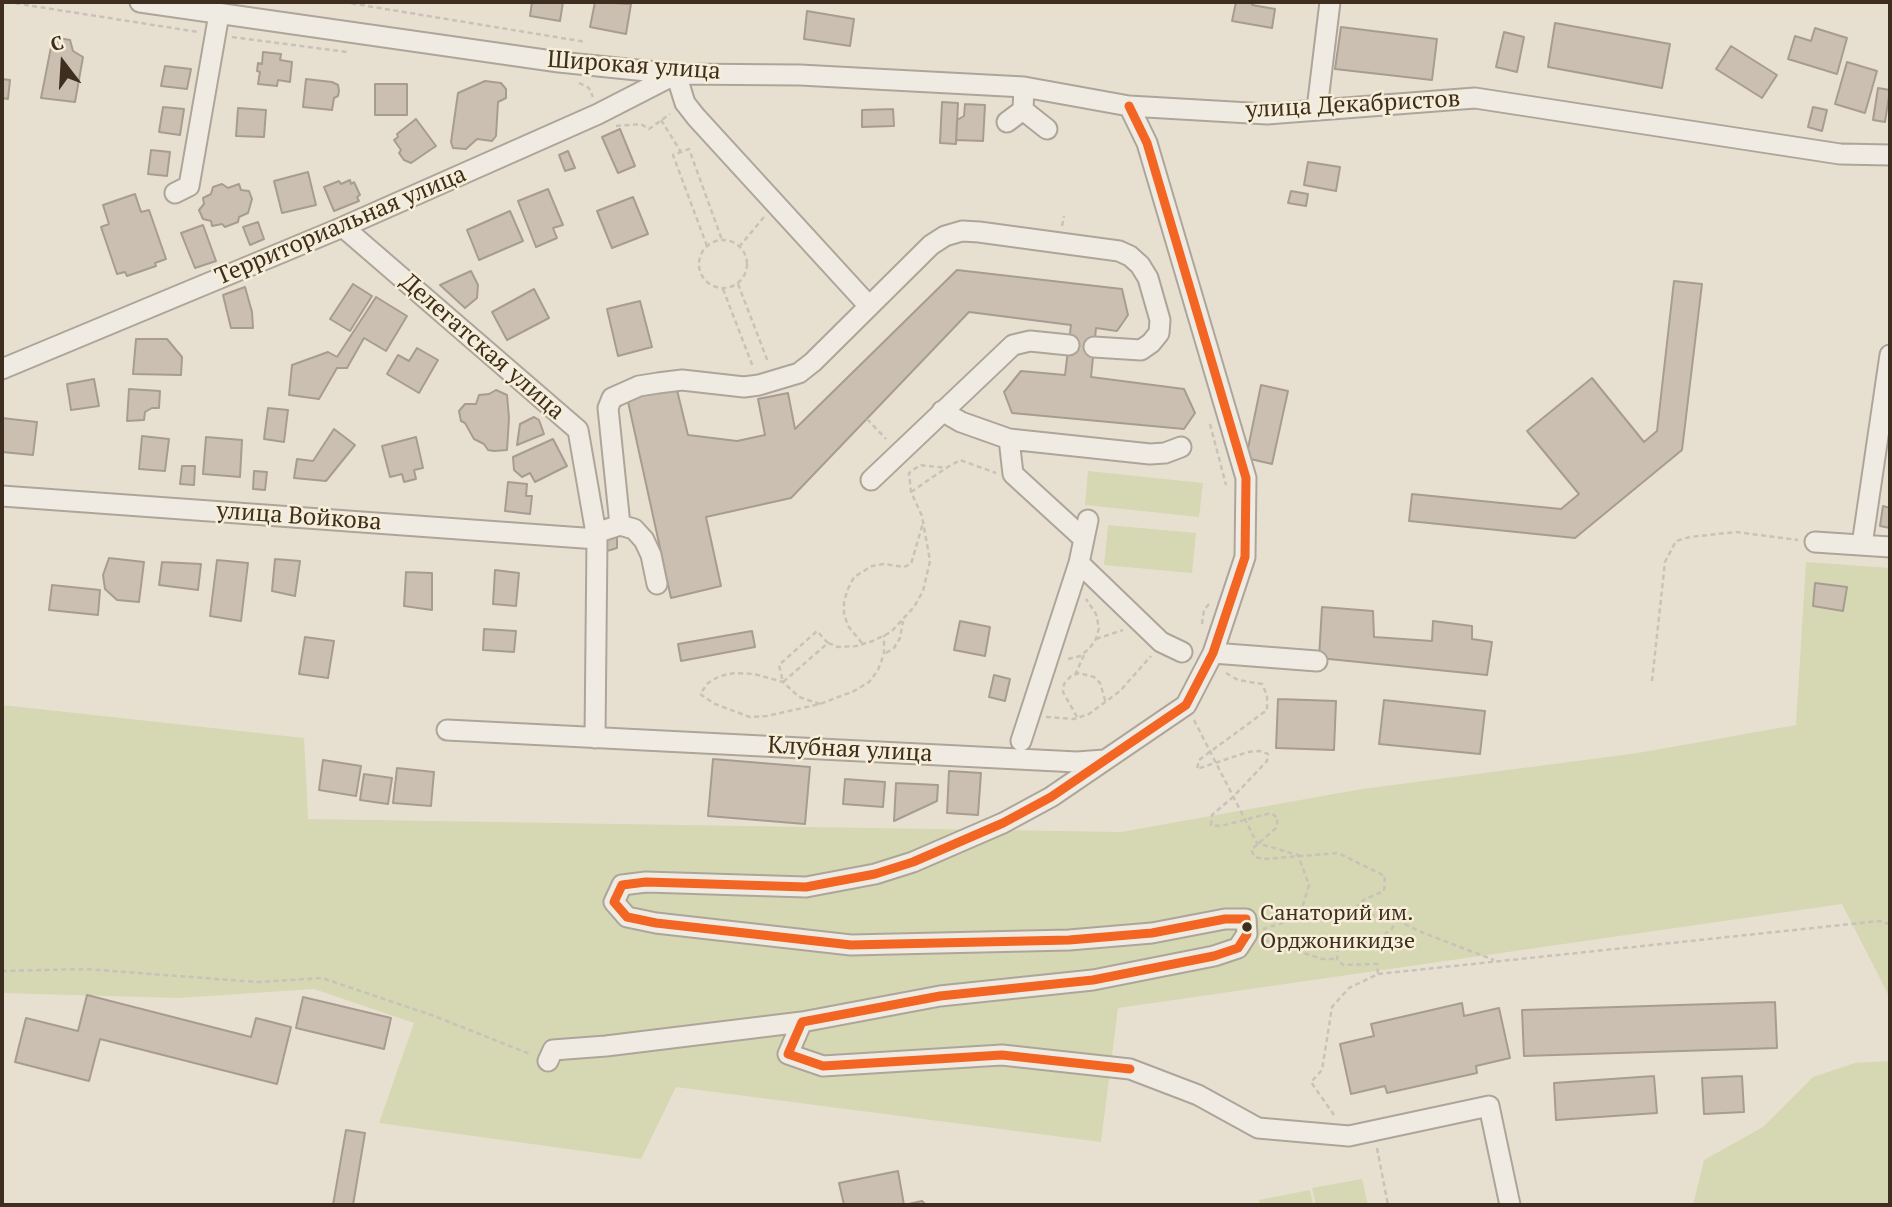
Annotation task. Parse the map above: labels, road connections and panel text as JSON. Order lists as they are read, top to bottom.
{
  "streets": {
    "street": [
      "Широкая улица",
      "улица Декабристов",
      "Территориальная улица",
      "Делегатская улица",
      "улица Войкова",
      "Клубная улица"
    ]
  },
  "crossings": [
    ["Широкая улица", "улица Декабристов"],
    ["Широкая улица", "Территориальная улица"],
    ["Территориальная улица", "Делегатская улица"],
    ["Делегатская улица", "улица Войкова"],
    ["Делегатская улица", "Клубная улица"]
  ],
  "places": ["Санаторий им. Орджоникидзе"],
  "north": "top"
}
